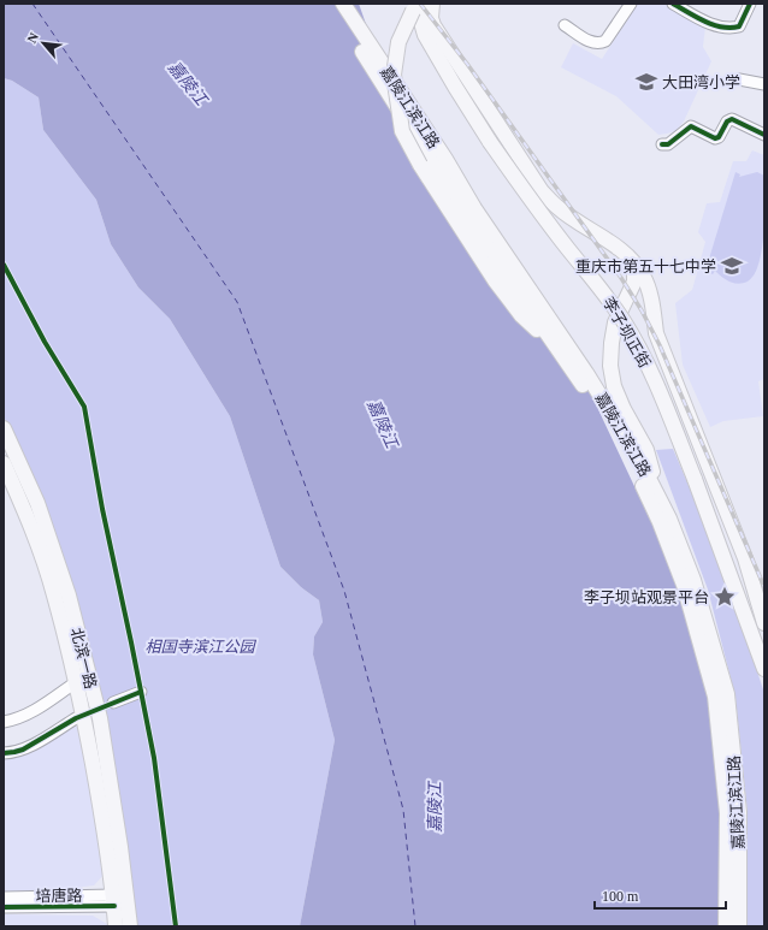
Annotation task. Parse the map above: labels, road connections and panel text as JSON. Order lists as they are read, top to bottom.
{
  "streets": {
    "main road": ["嘉陵江滨江路", "李子坝正街", "北滨一路"],
    "street": ["培唐路"]
  },
  "crossings": [
    ["北滨一路", "培唐路"]
  ],
  "water": ["嘉陵江"],
  "parks": ["相国寺滨江公园"],
  "places": {
    "school or university": ["大田湾小学", "重庆市第五十七中学"],
    "place": ["李子坝站观景平台"]
  },
  "scale_bar": "100 m",
  "north": "top left"
}
